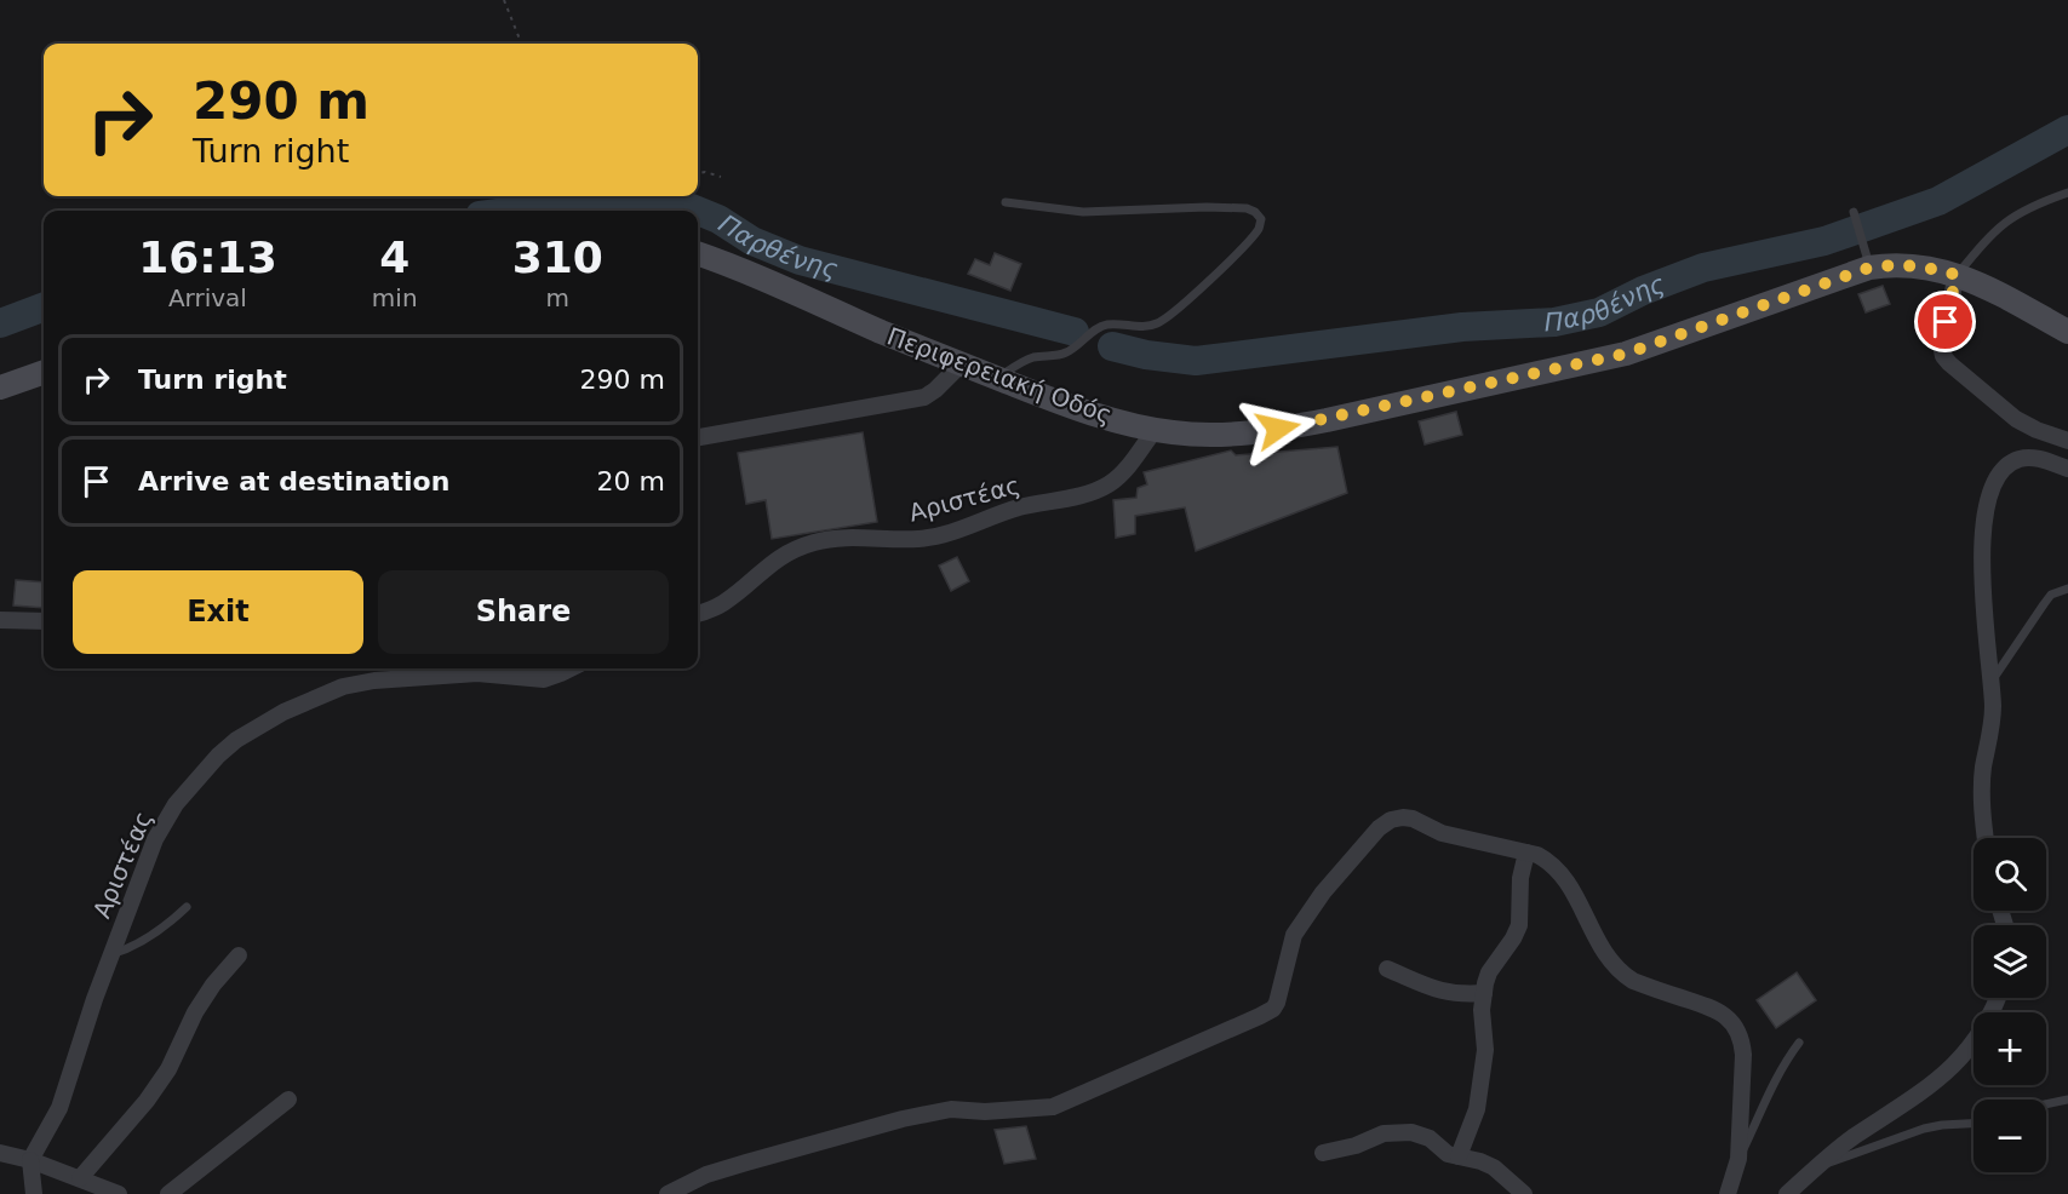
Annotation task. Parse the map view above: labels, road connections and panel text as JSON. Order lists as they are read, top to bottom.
{
  "streets": {
    "main road": ["Περιφερειακή Οδός"],
    "street": ["Αριστέας"]
  },
  "crossings": [
    ["Περιφερειακή Οδός", "Αριστέας"]
  ],
  "water": ["Παρθένης"],
  "page": {
    "turn": ["290 m", "Turn right"],
    "eta": [
      "16:13",
      "Arrival",
      "4",
      "min",
      "310",
      "m"
    ],
    "list": [
      {
        "name": "Turn right",
        "value": "290 m"
      },
      {
        "name": "Arrive at destination",
        "value": "20 m"
      }
    ],
    "buttons": ["Exit", "Share"],
    "map_buttons": ["+", "−"]
  }
}
